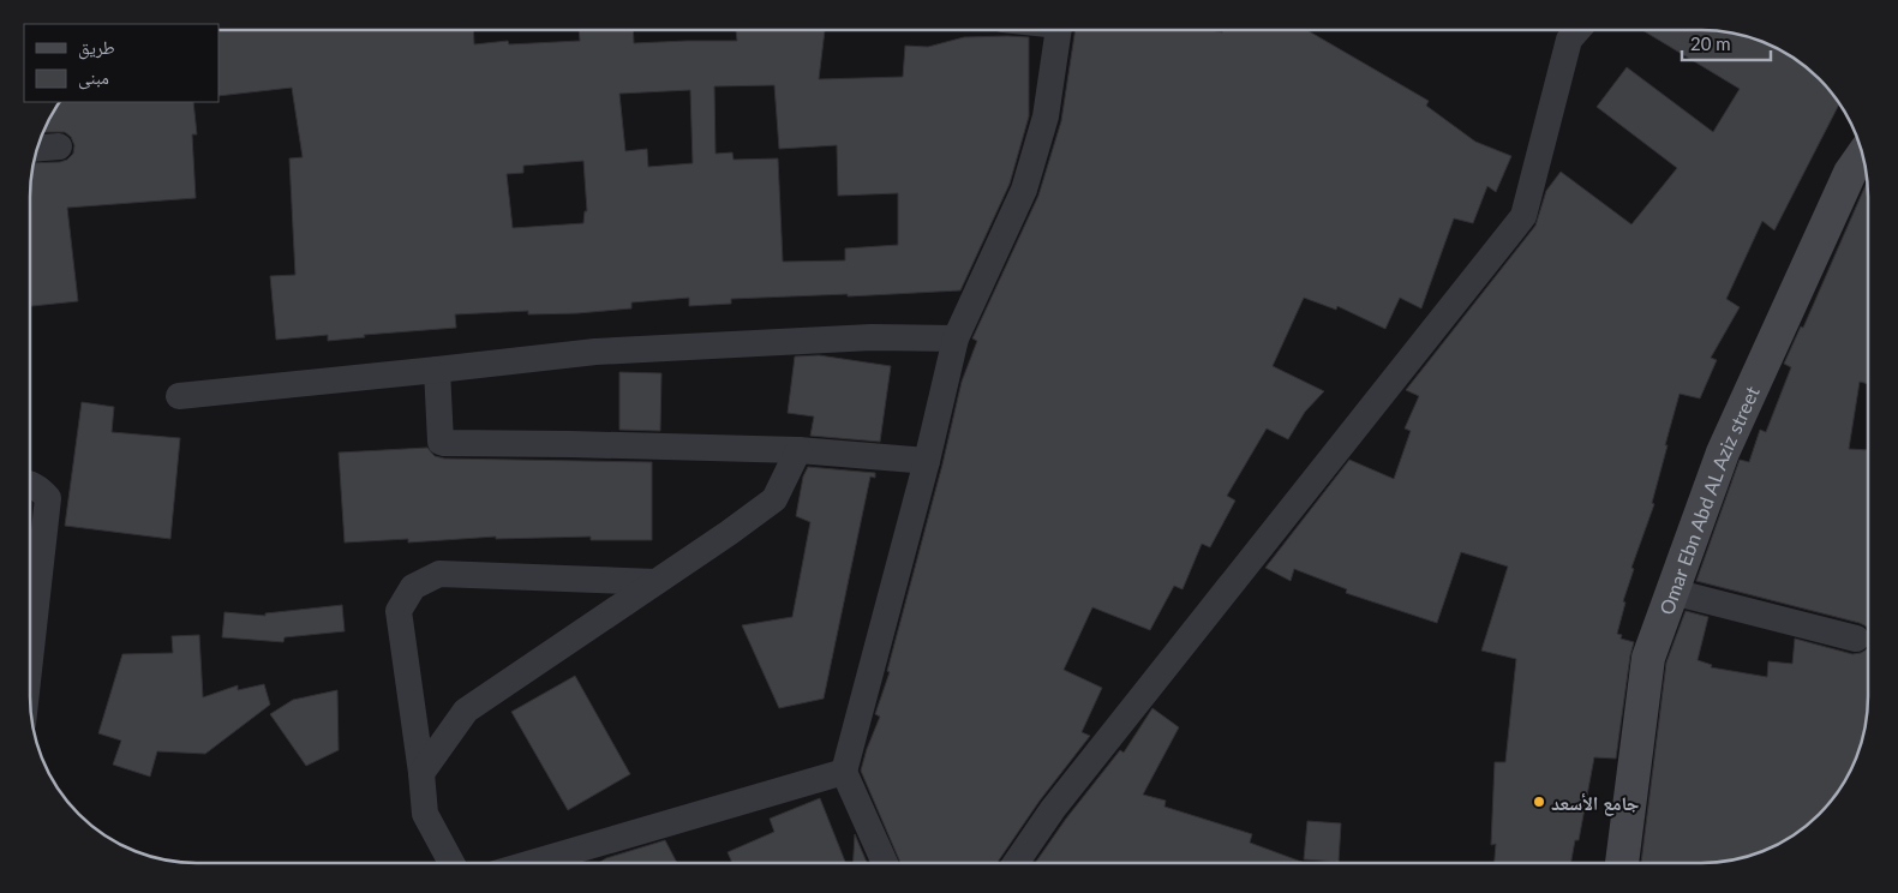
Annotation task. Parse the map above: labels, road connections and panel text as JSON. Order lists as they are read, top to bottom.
{
  "streets": {
    "street": ["Omar Ebn Abd AL Aziz street"]
  },
  "places": ["جامع الأسعد"],
  "legend": ["طريق", "مبنى"],
  "scale_bar": "20 m"
}
